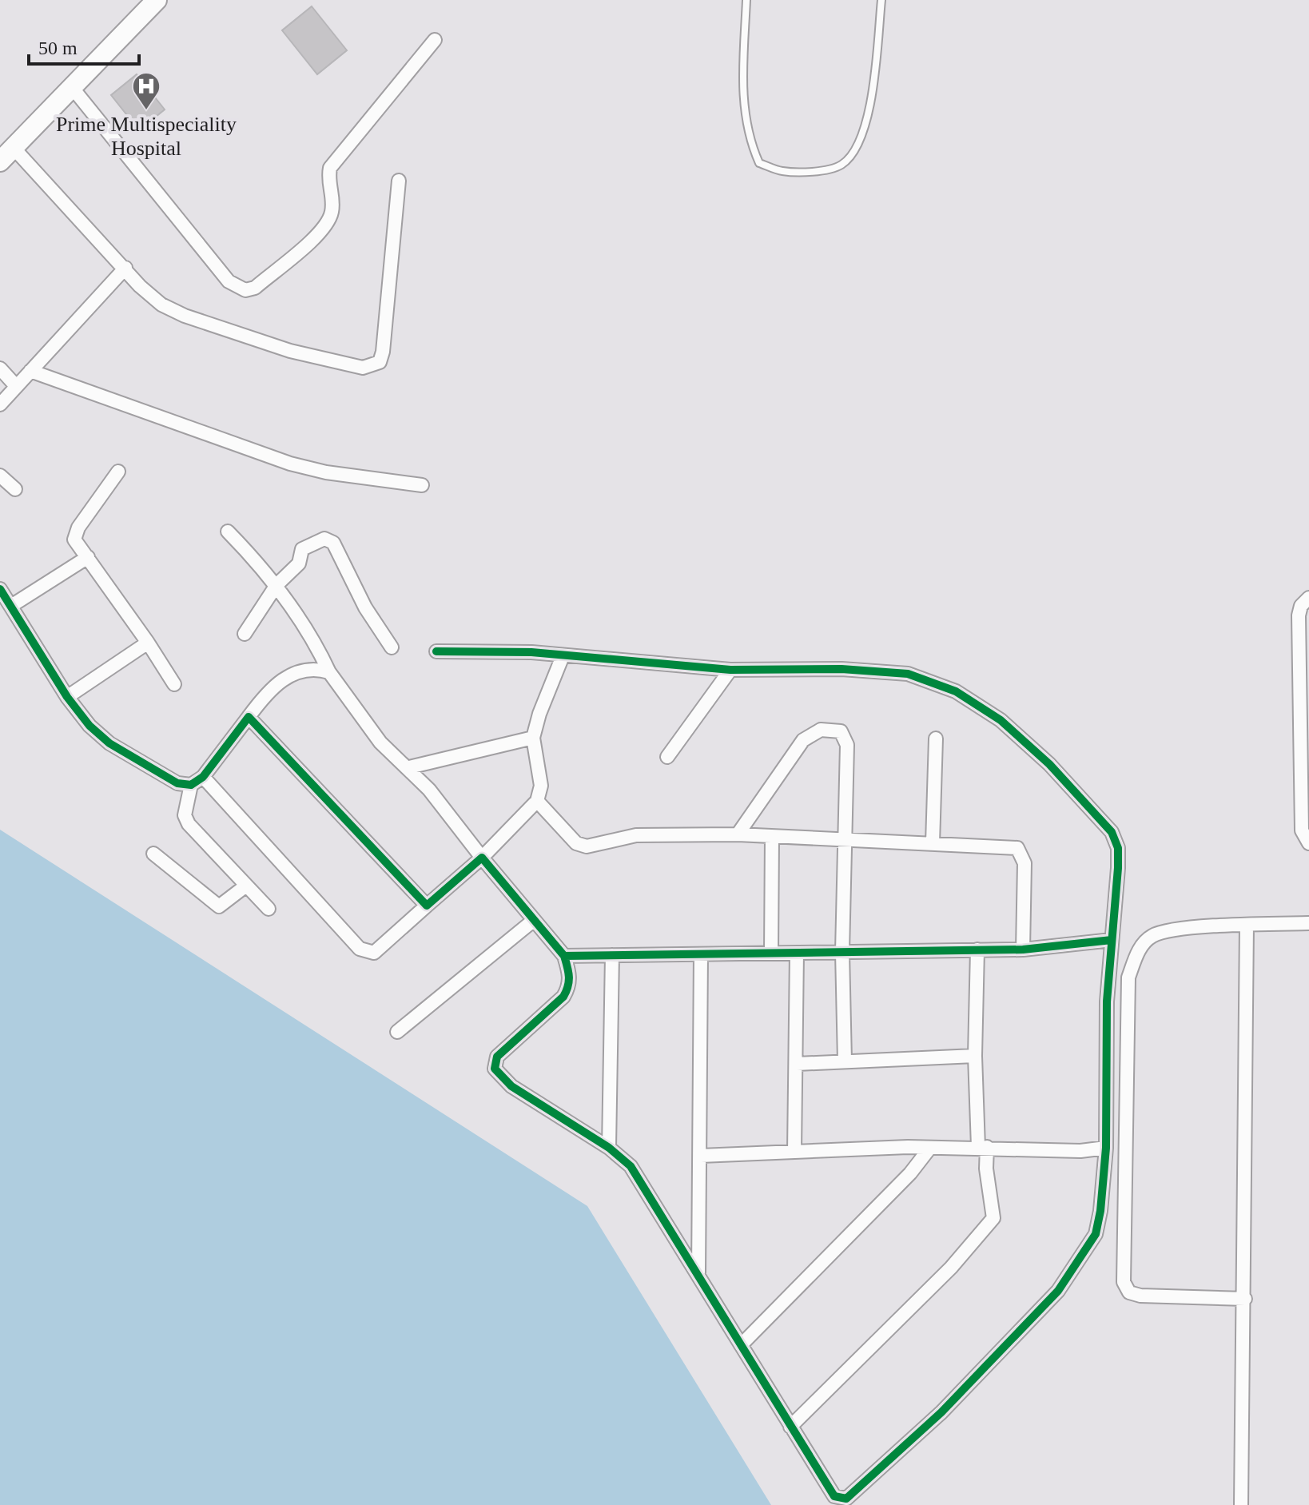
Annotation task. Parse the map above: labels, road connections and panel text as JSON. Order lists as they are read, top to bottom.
{
  "places": {
    "hospital": ["Prime Multispeciality Hospital"]
  },
  "scale_bar": "50 m"
}
